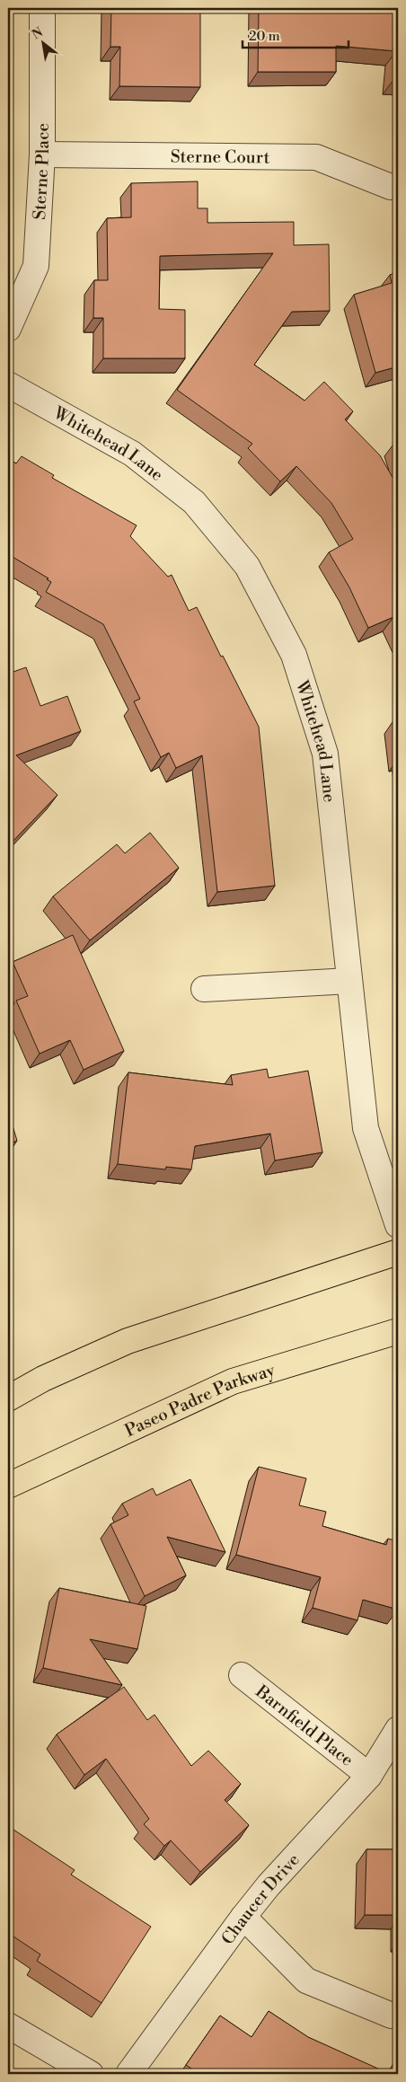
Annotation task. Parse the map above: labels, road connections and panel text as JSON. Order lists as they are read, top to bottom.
{
  "streets": {
    "main road": ["Paseo Padre Parkway"],
    "street": [
      "Sterne Court",
      "Sterne Place",
      "Whitehead Lane",
      "Barnfield Place",
      "Chaucer Drive"
    ]
  },
  "crossings": [
    ["Sterne Court", "Sterne Place"],
    ["Barnfield Place", "Chaucer Drive"]
  ],
  "scale_bar": "20 m",
  "north": "top left"
}
